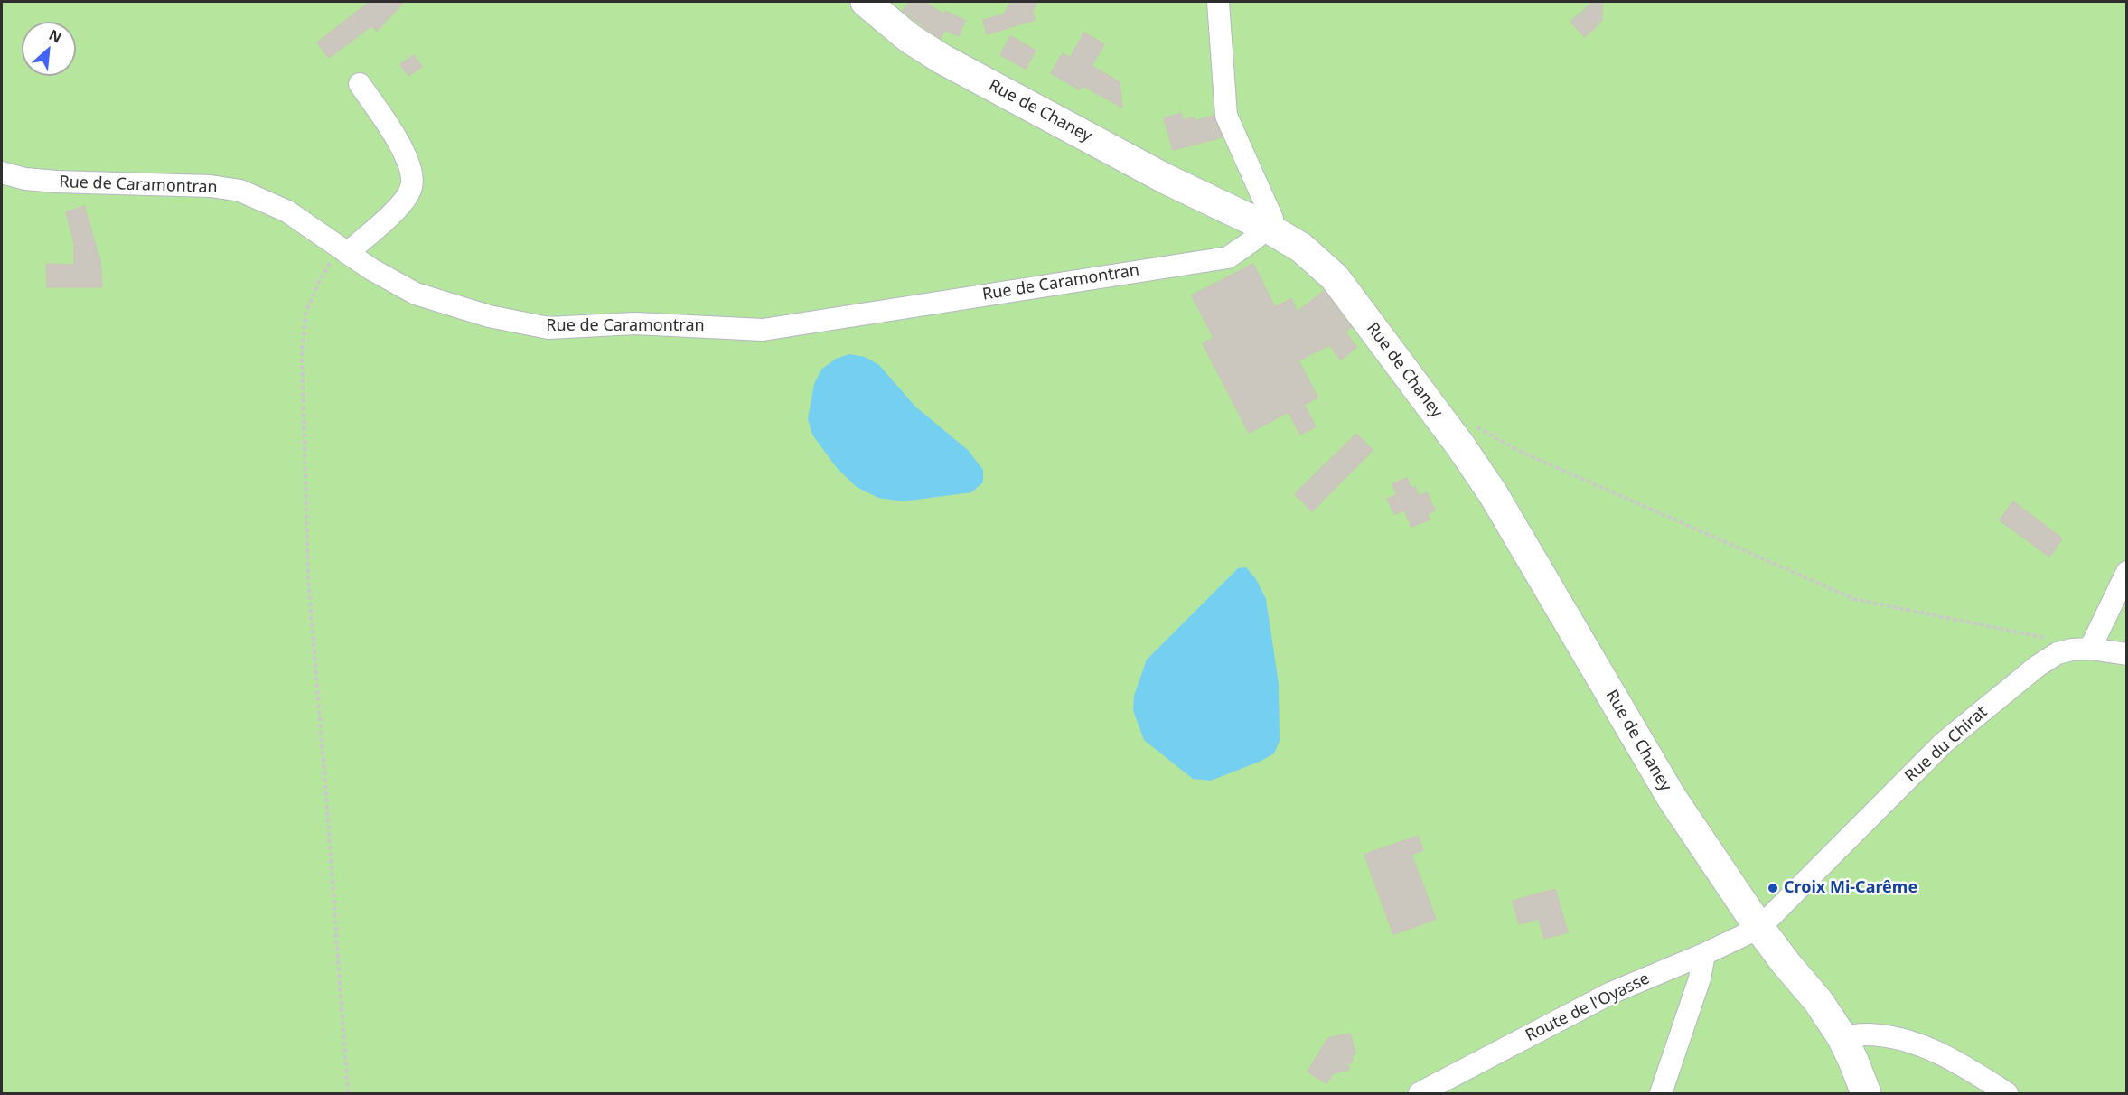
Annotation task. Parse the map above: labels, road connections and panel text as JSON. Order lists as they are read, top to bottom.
{
  "streets": {
    "street": [
      "Rue de Chaney",
      "Rue de Caramontran",
      "Rue du Chirat",
      "Route de l'Oyasse"
    ]
  },
  "crossings": [
    ["Rue de Chaney", "Rue de Caramontran"],
    ["Rue de Chaney", "Rue du Chirat"],
    ["Rue de Chaney", "Route de l'Oyasse"],
    ["Rue du Chirat", "Route de l'Oyasse"]
  ],
  "places": ["Croix Mi-Carême"],
  "north": "top right"
}
